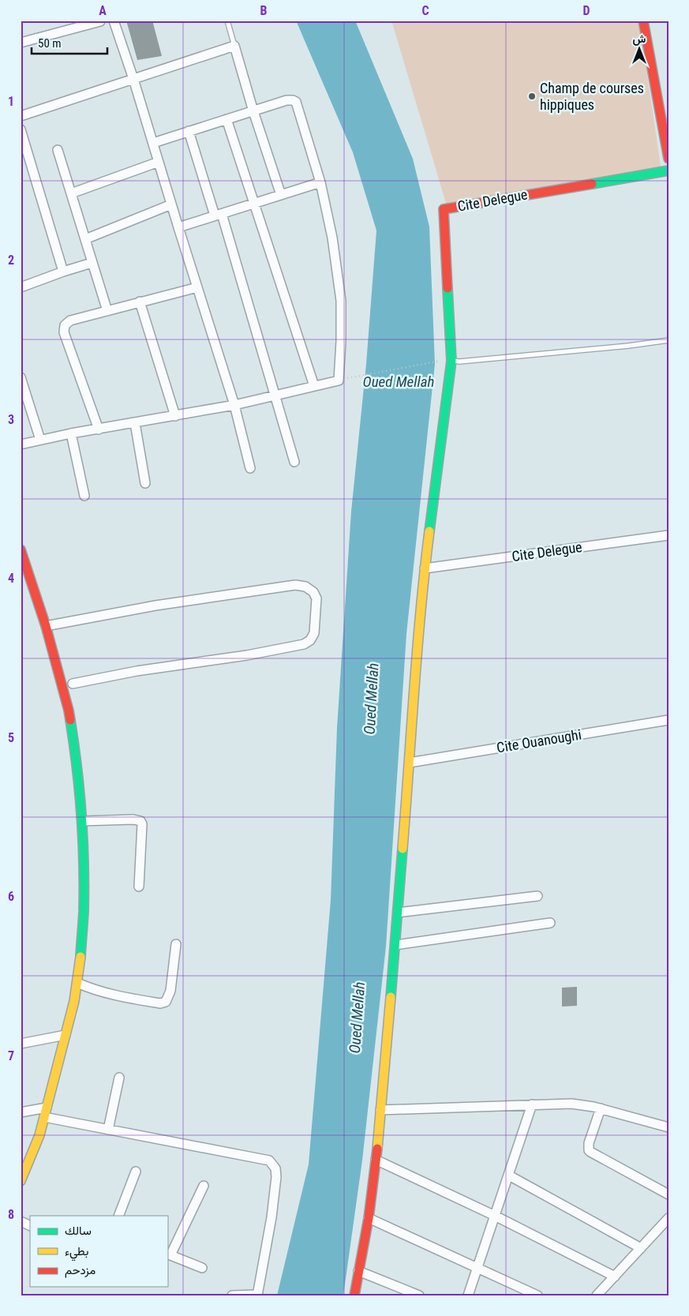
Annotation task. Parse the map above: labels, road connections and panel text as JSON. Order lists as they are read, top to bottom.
{
  "streets": {
    "street": ["Cite Delegue", "Cite Ouanoughi"]
  },
  "water": ["Oued Mellah"],
  "places": ["Champ de courses hippiques"],
  "legend": ["سالك", "بطيء", "مزدحم"],
  "scale_bar": "50 m",
  "north": "top",
  "grid": {
    "columns": [
      "A",
      "B",
      "C",
      "D"
    ],
    "rows": [
      "1",
      "2",
      "3",
      "4",
      "5",
      "6",
      "7",
      "8"
    ]
  }
}
